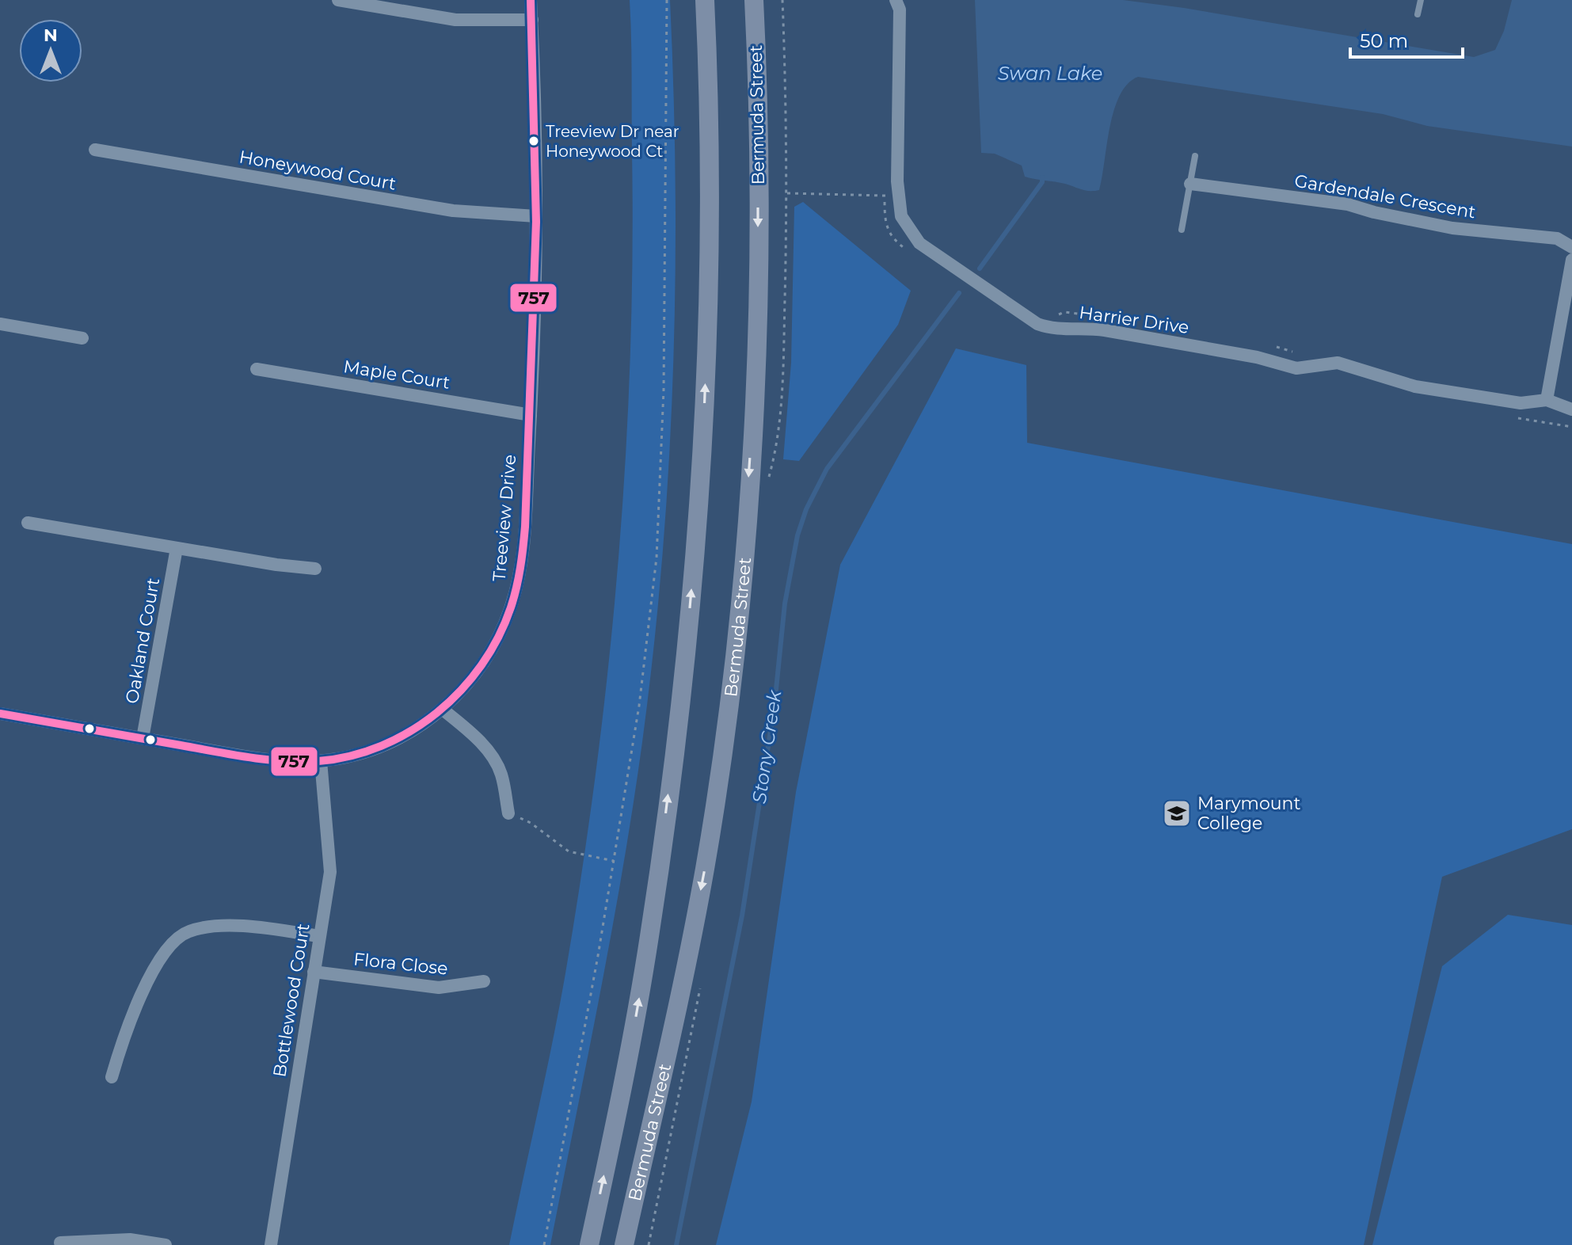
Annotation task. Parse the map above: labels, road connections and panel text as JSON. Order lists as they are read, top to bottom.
{
  "streets": {
    "main road": ["Bermuda Street"],
    "street": [
      "Honeywood Court",
      "Gardendale Crescent",
      "Harrier Drive",
      "Maple Court",
      "Treeview Drive",
      "Oakland Court",
      "Flora Close",
      "Bottlewood Court"
    ]
  },
  "crossings": [
    ["Honeywood Court", "Treeview Drive"],
    ["Maple Court", "Treeview Drive"],
    ["Treeview Drive", "Oakland Court"],
    ["Treeview Drive", "Bottlewood Court"],
    ["Flora Close", "Bottlewood Court"]
  ],
  "water": ["Swan Lake", "Stony Creek"],
  "places": {
    "other": ["Treeview Dr near Honeywood Ct"],
    "school or university": ["Marymount College"]
  },
  "lines": ["transit line 757"],
  "scale_bar": "50 m",
  "north": "top"
}
